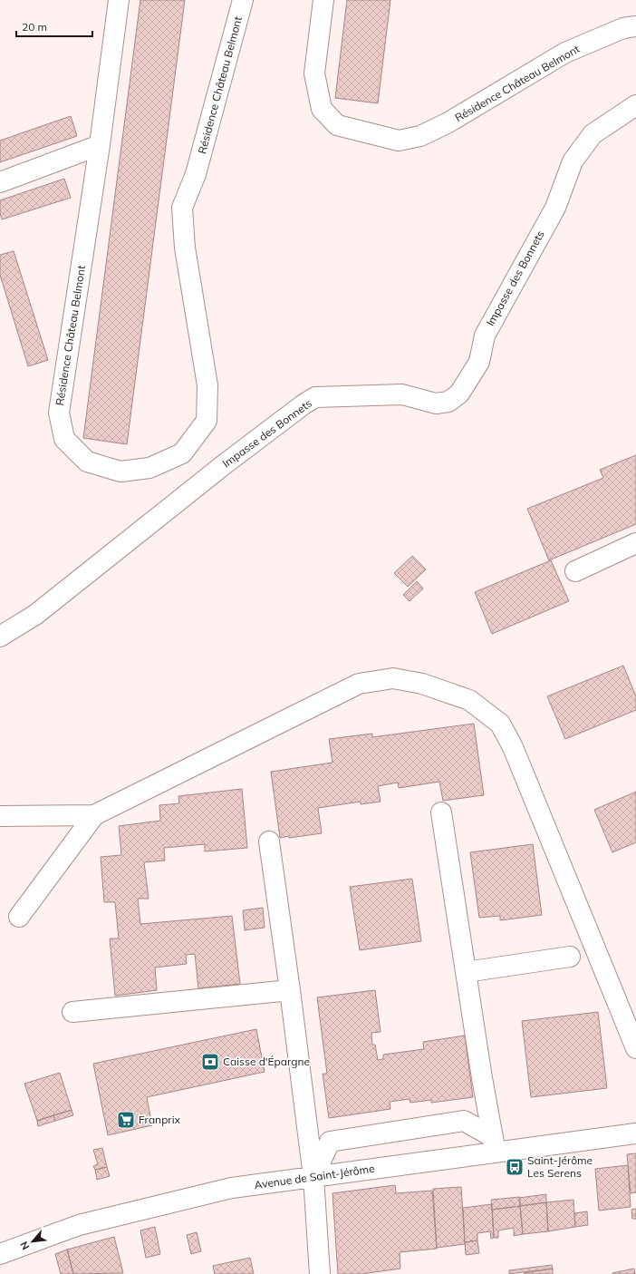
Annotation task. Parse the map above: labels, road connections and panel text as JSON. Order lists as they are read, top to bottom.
{
  "streets": {
    "street": ["Résidence Château Belmont", "Impasse des Bonnets", "Avenue de Saint-Jérôme"]
  },
  "places": {
    "bank": ["Caisse d'Épargne"],
    "supermarket": ["Franprix"],
    "bus stop": ["Saint-Jérôme Les Serens"]
  },
  "scale_bar": "20 m",
  "north": "bottom left"
}
